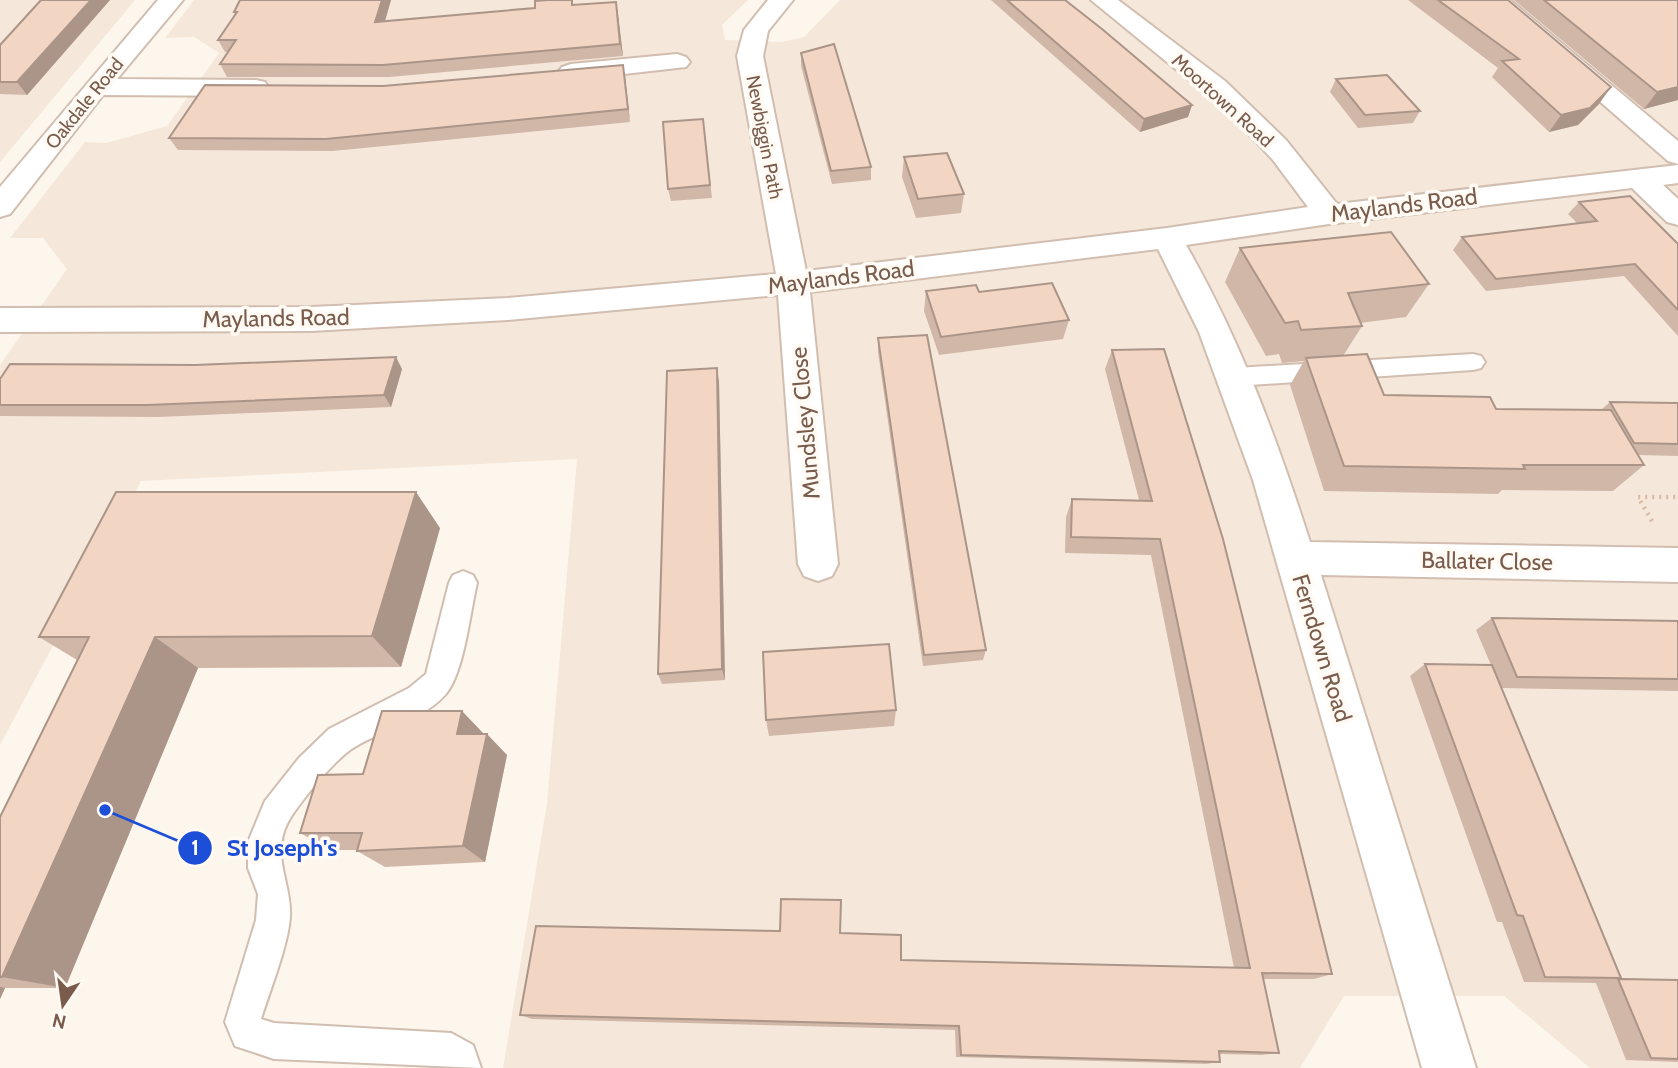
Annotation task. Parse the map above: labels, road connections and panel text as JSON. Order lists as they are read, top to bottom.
{
  "streets": {
    "street": [
      "Moortown Road",
      "Oakdale Road",
      "Newbiggin Path",
      "Maylands Road",
      "Mundsley Close",
      "Ballater Close",
      "Ferndown Road"
    ]
  },
  "crossings": [
    ["Moortown Road", "Maylands Road"],
    ["Newbiggin Path", "Maylands Road"],
    ["Newbiggin Path", "Mundsley Close"],
    ["Maylands Road", "Mundsley Close"],
    ["Maylands Road", "Ferndown Road"],
    ["Ballater Close", "Ferndown Road"]
  ],
  "places": ["St Joseph's"],
  "north": "bottom"
}
